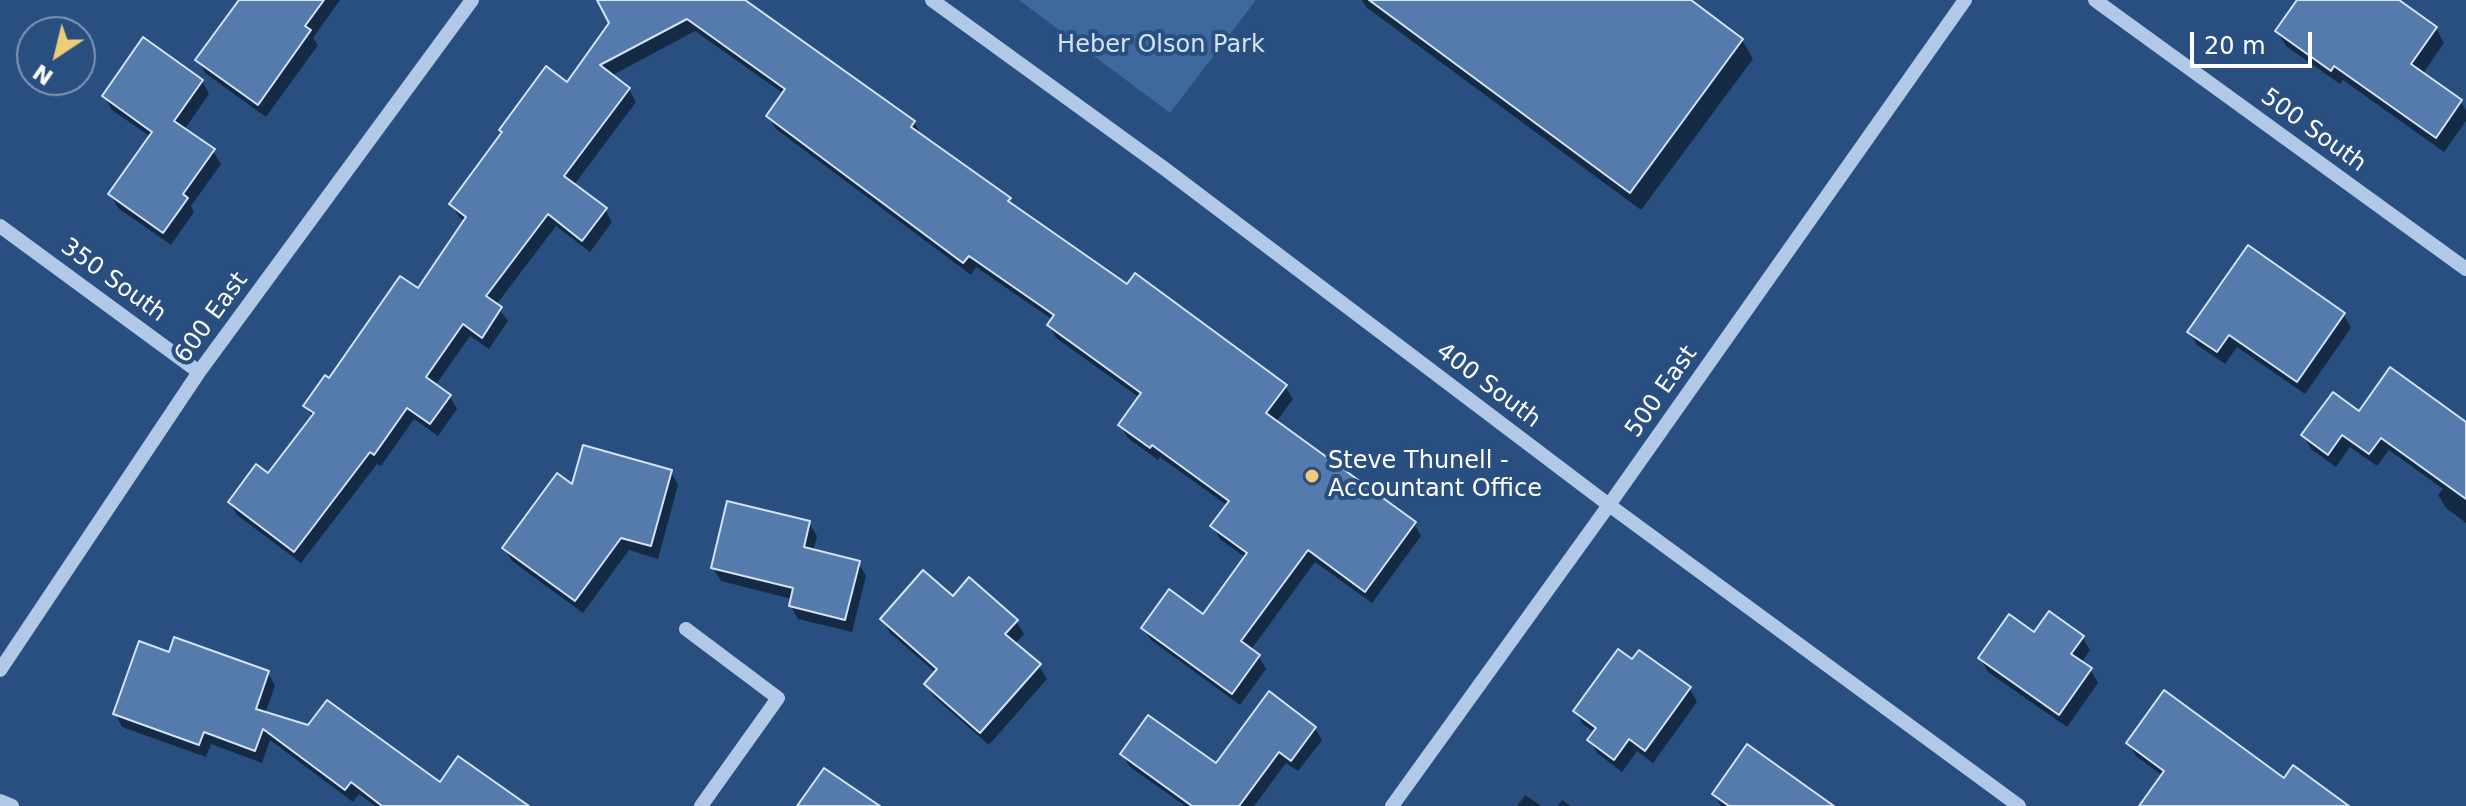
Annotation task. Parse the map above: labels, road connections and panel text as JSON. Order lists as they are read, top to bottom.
{
  "streets": {
    "street": [
      "500 South",
      "350 South",
      "600 East",
      "400 South",
      "500 East"
    ]
  },
  "crossings": [
    ["350 South", "600 East"],
    ["400 South", "500 East"]
  ],
  "parks": ["Heber Olson Park"],
  "places": ["Steve Thunell - Accountant Office"],
  "scale_bar": "20 m",
  "north": "bottom left"
}
